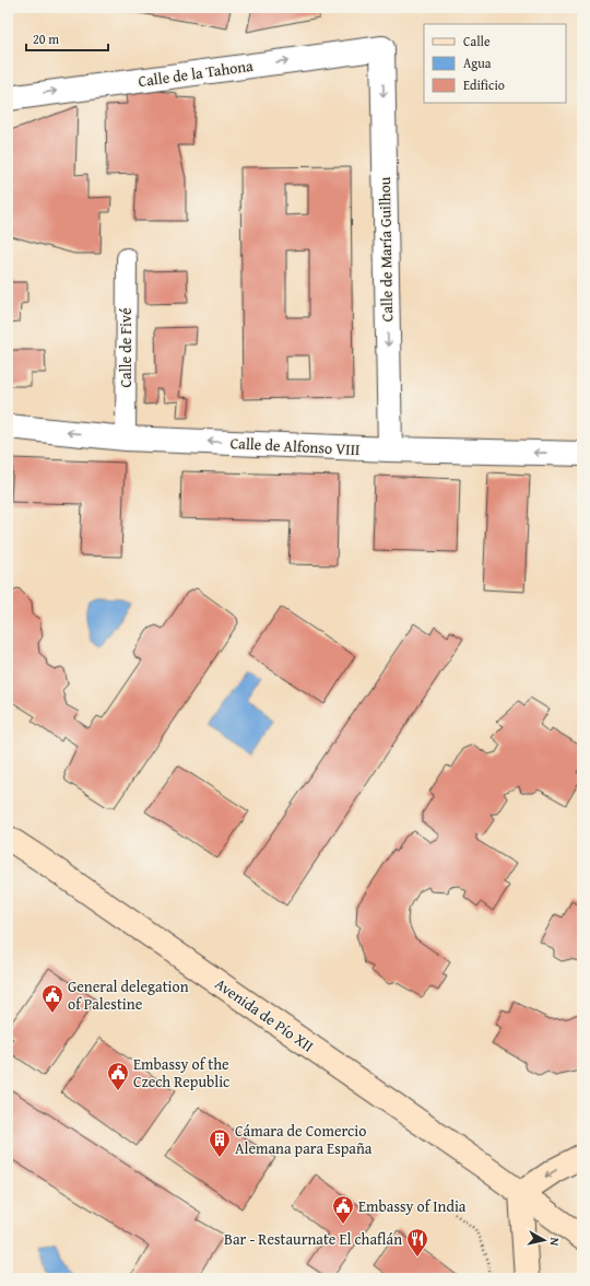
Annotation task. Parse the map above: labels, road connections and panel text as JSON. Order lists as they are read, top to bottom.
{
  "streets": {
    "main road": ["Avenida de Pío XII"],
    "street": [
      "Calle de la Tahona",
      "Calle de María Guilhou",
      "Calle de Fivé",
      "Calle de Alfonso VIII"
    ]
  },
  "crossings": [
    ["Calle de la Tahona", "Calle de María Guilhou"],
    ["Calle de María Guilhou", "Calle de Alfonso VIII"],
    ["Calle de Fivé", "Calle de Alfonso VIII"]
  ],
  "one_way": ["Calle de la Tahona", "Calle de María Guilhou", "Calle de Alfonso VIII"],
  "places": {
    "public building": ["General delegation of Palestine", "Embassy of the Czech Republic", "Embassy of India"],
    "building": ["Cámara de Comercio Alemana para España"],
    "restaurant": ["Bar - Restaurnate El chaflán"]
  },
  "legend": ["Calle", "Agua", "Edificio"],
  "scale_bar": "20 m",
  "north": "right"
}
